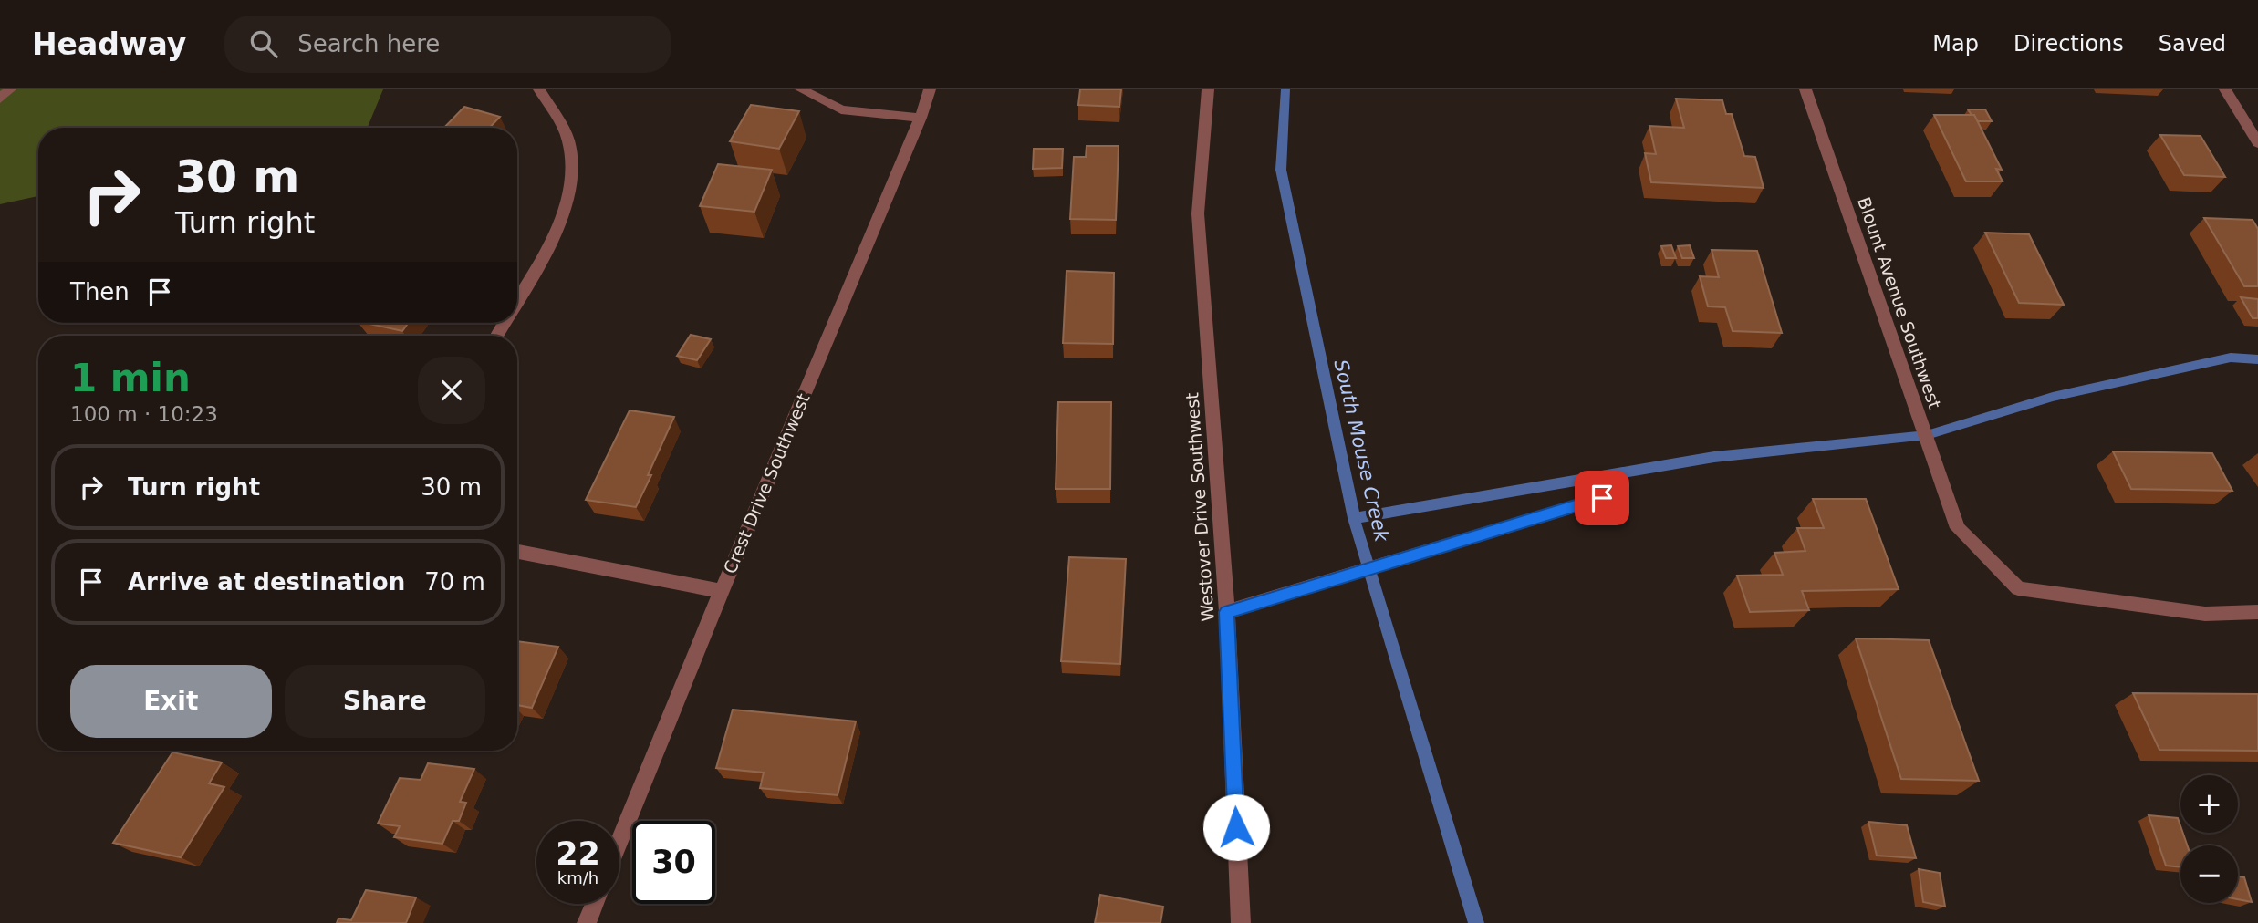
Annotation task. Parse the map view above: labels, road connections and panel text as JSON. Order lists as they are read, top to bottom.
{
  "streets": {
    "street": ["Blount Avenue Southwest", "Crest Drive Southwest", "Westover Drive Southwest"]
  },
  "water": ["South Mouse Creek"],
  "page": {
    "header": "Headway",
    "search": "Search here",
    "nav": ["Map", "Directions", "Saved"],
    "turn": ["30 m", "Turn right"],
    "then": "Then",
    "heading": ["1 min", "100 m · 10:23"],
    "list": [
      {
        "name": "Turn right",
        "value": "30 m"
      },
      {
        "name": "Arrive at destination",
        "value": "70 m"
      }
    ],
    "buttons": ["Exit", "Share"],
    "map_buttons": ["+", "−"],
    "speed": "22 km/h",
    "limit": "30"
  }
}
